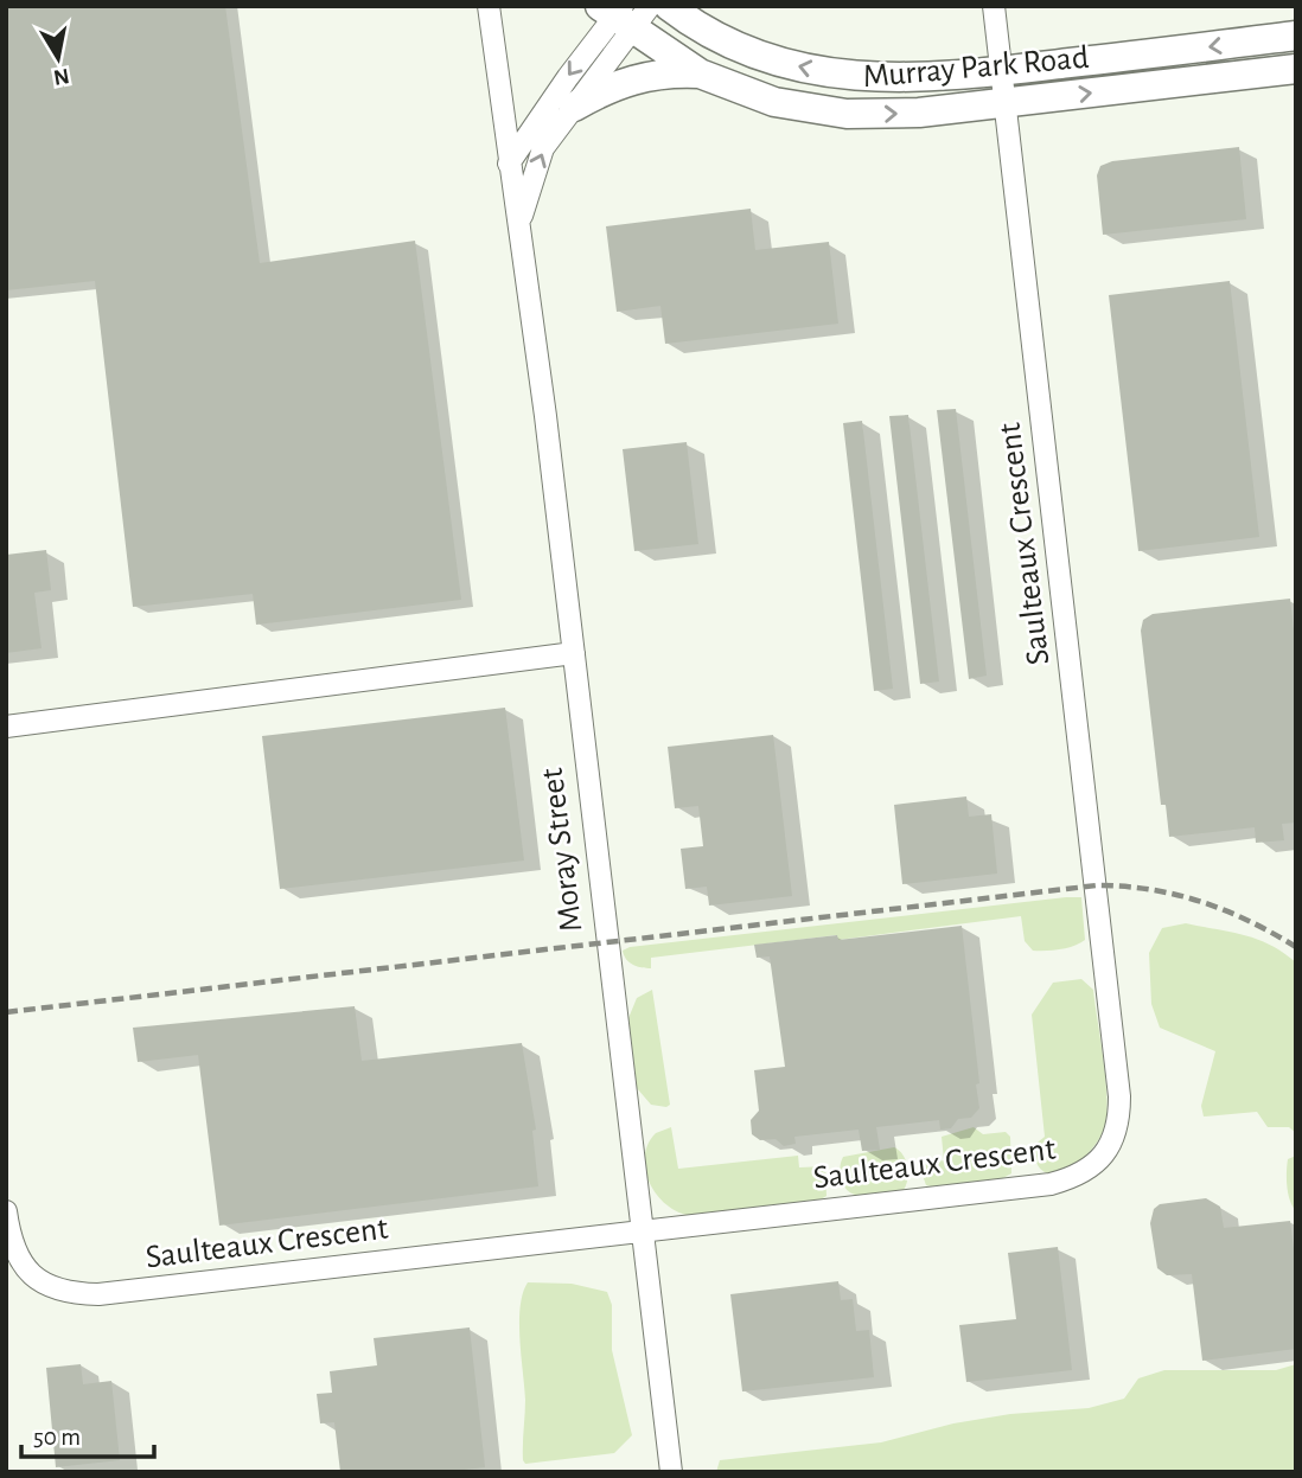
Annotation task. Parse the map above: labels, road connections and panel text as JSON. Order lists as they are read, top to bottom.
{
  "streets": {
    "street": ["Murray Park Road", "Saulteaux Crescent", "Moray Street"]
  },
  "crossings": [
    ["Murray Park Road", "Saulteaux Crescent"],
    ["Murray Park Road", "Moray Street"],
    ["Saulteaux Crescent", "Moray Street"]
  ],
  "scale_bar": "50 m",
  "north": "bottom"
}
